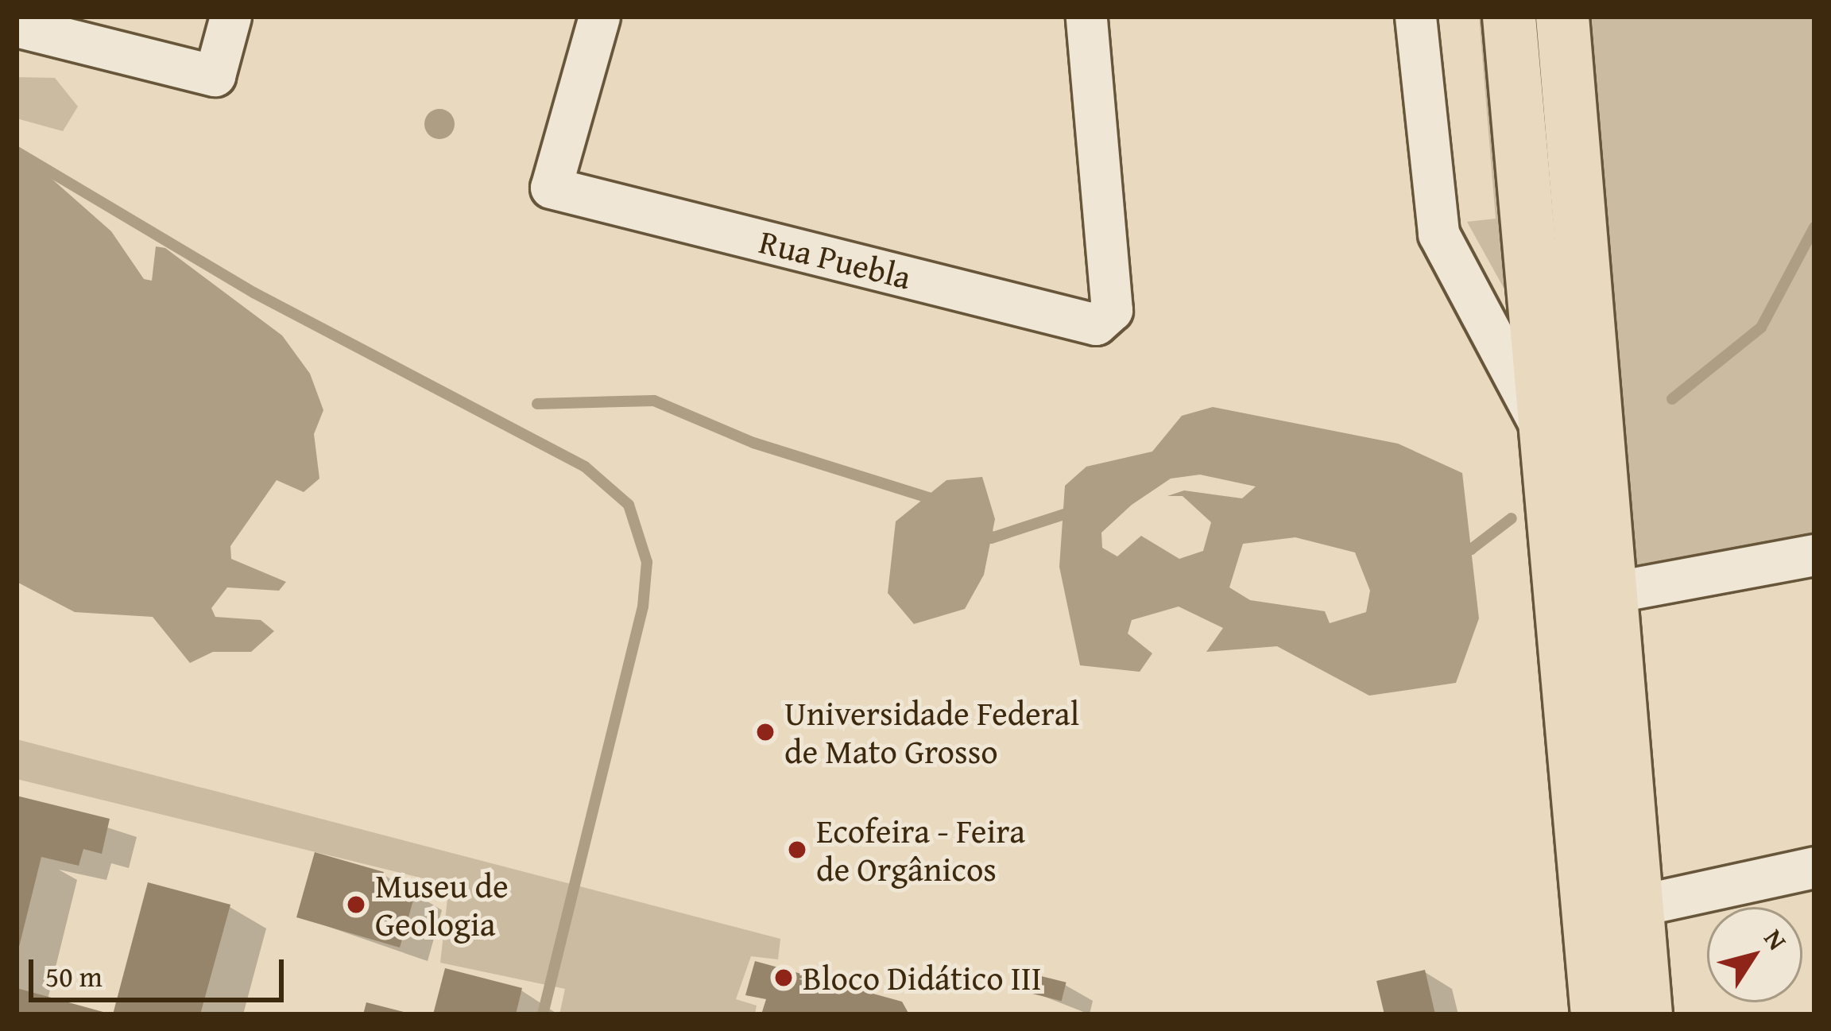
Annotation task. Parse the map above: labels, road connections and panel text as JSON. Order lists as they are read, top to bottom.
{
  "streets": {
    "street": ["Rua Puebla"]
  },
  "places": [
    "Universidade Federal de Mato Grosso",
    "Ecofeira - Feira de Orgânicos",
    "Museu de Geologia",
    "Bloco Didático III"
  ],
  "scale_bar": "50 m",
  "north": "top right"
}
